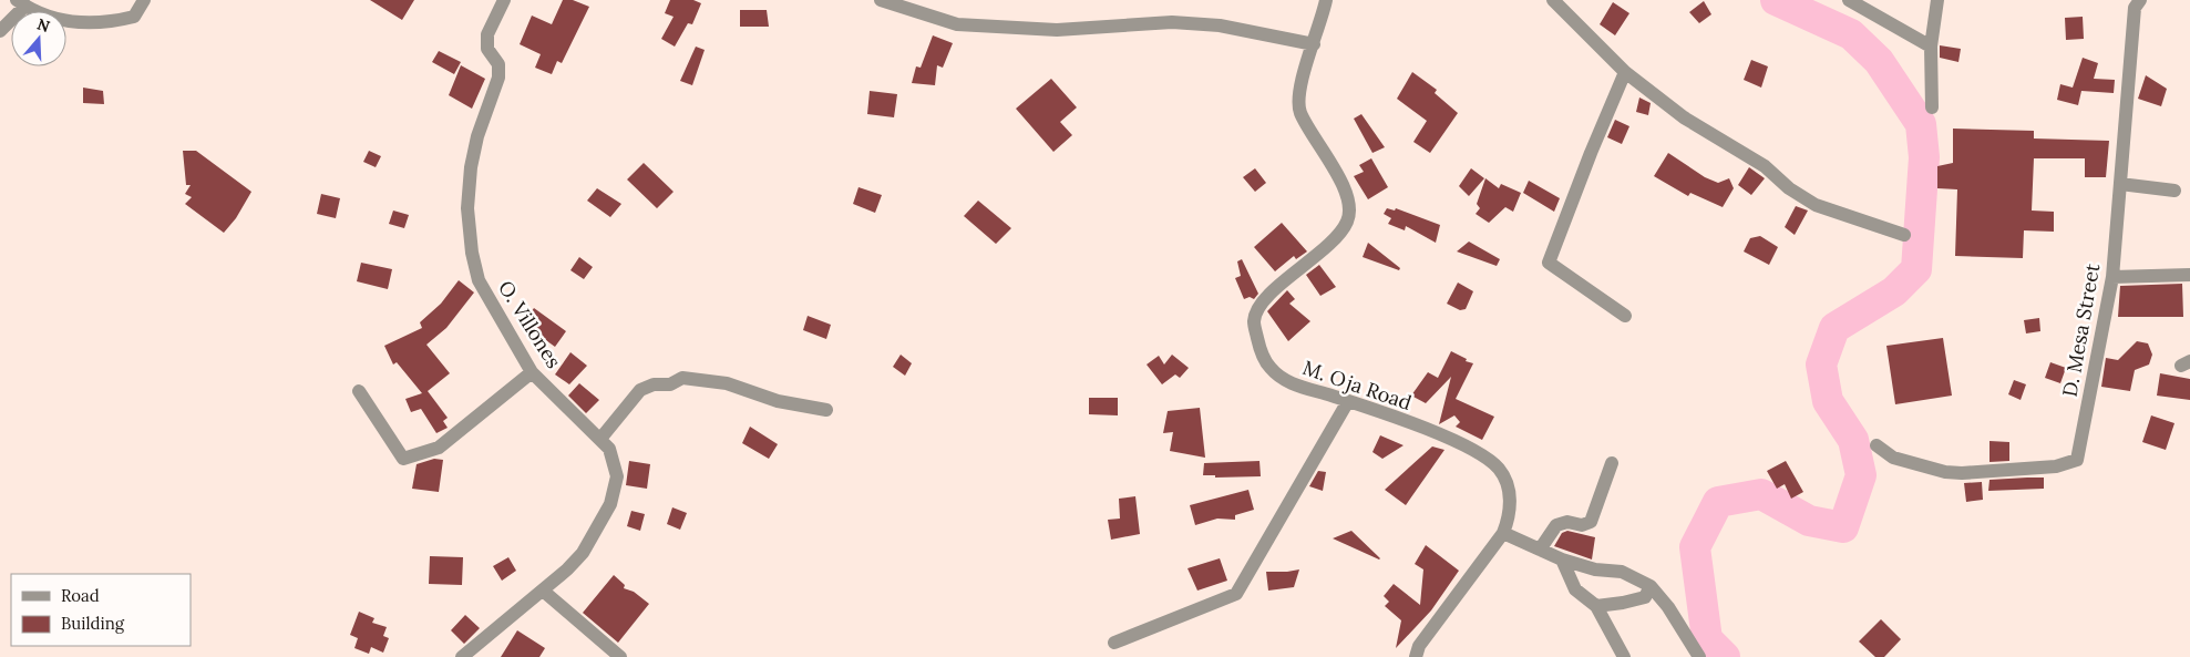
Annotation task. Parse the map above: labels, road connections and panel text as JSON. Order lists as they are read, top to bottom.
{
  "streets": {
    "street": ["O. Villones", "D. Mesa Street", "M. Oja Road"]
  },
  "legend": ["Road", "Building"],
  "north": "top"
}
